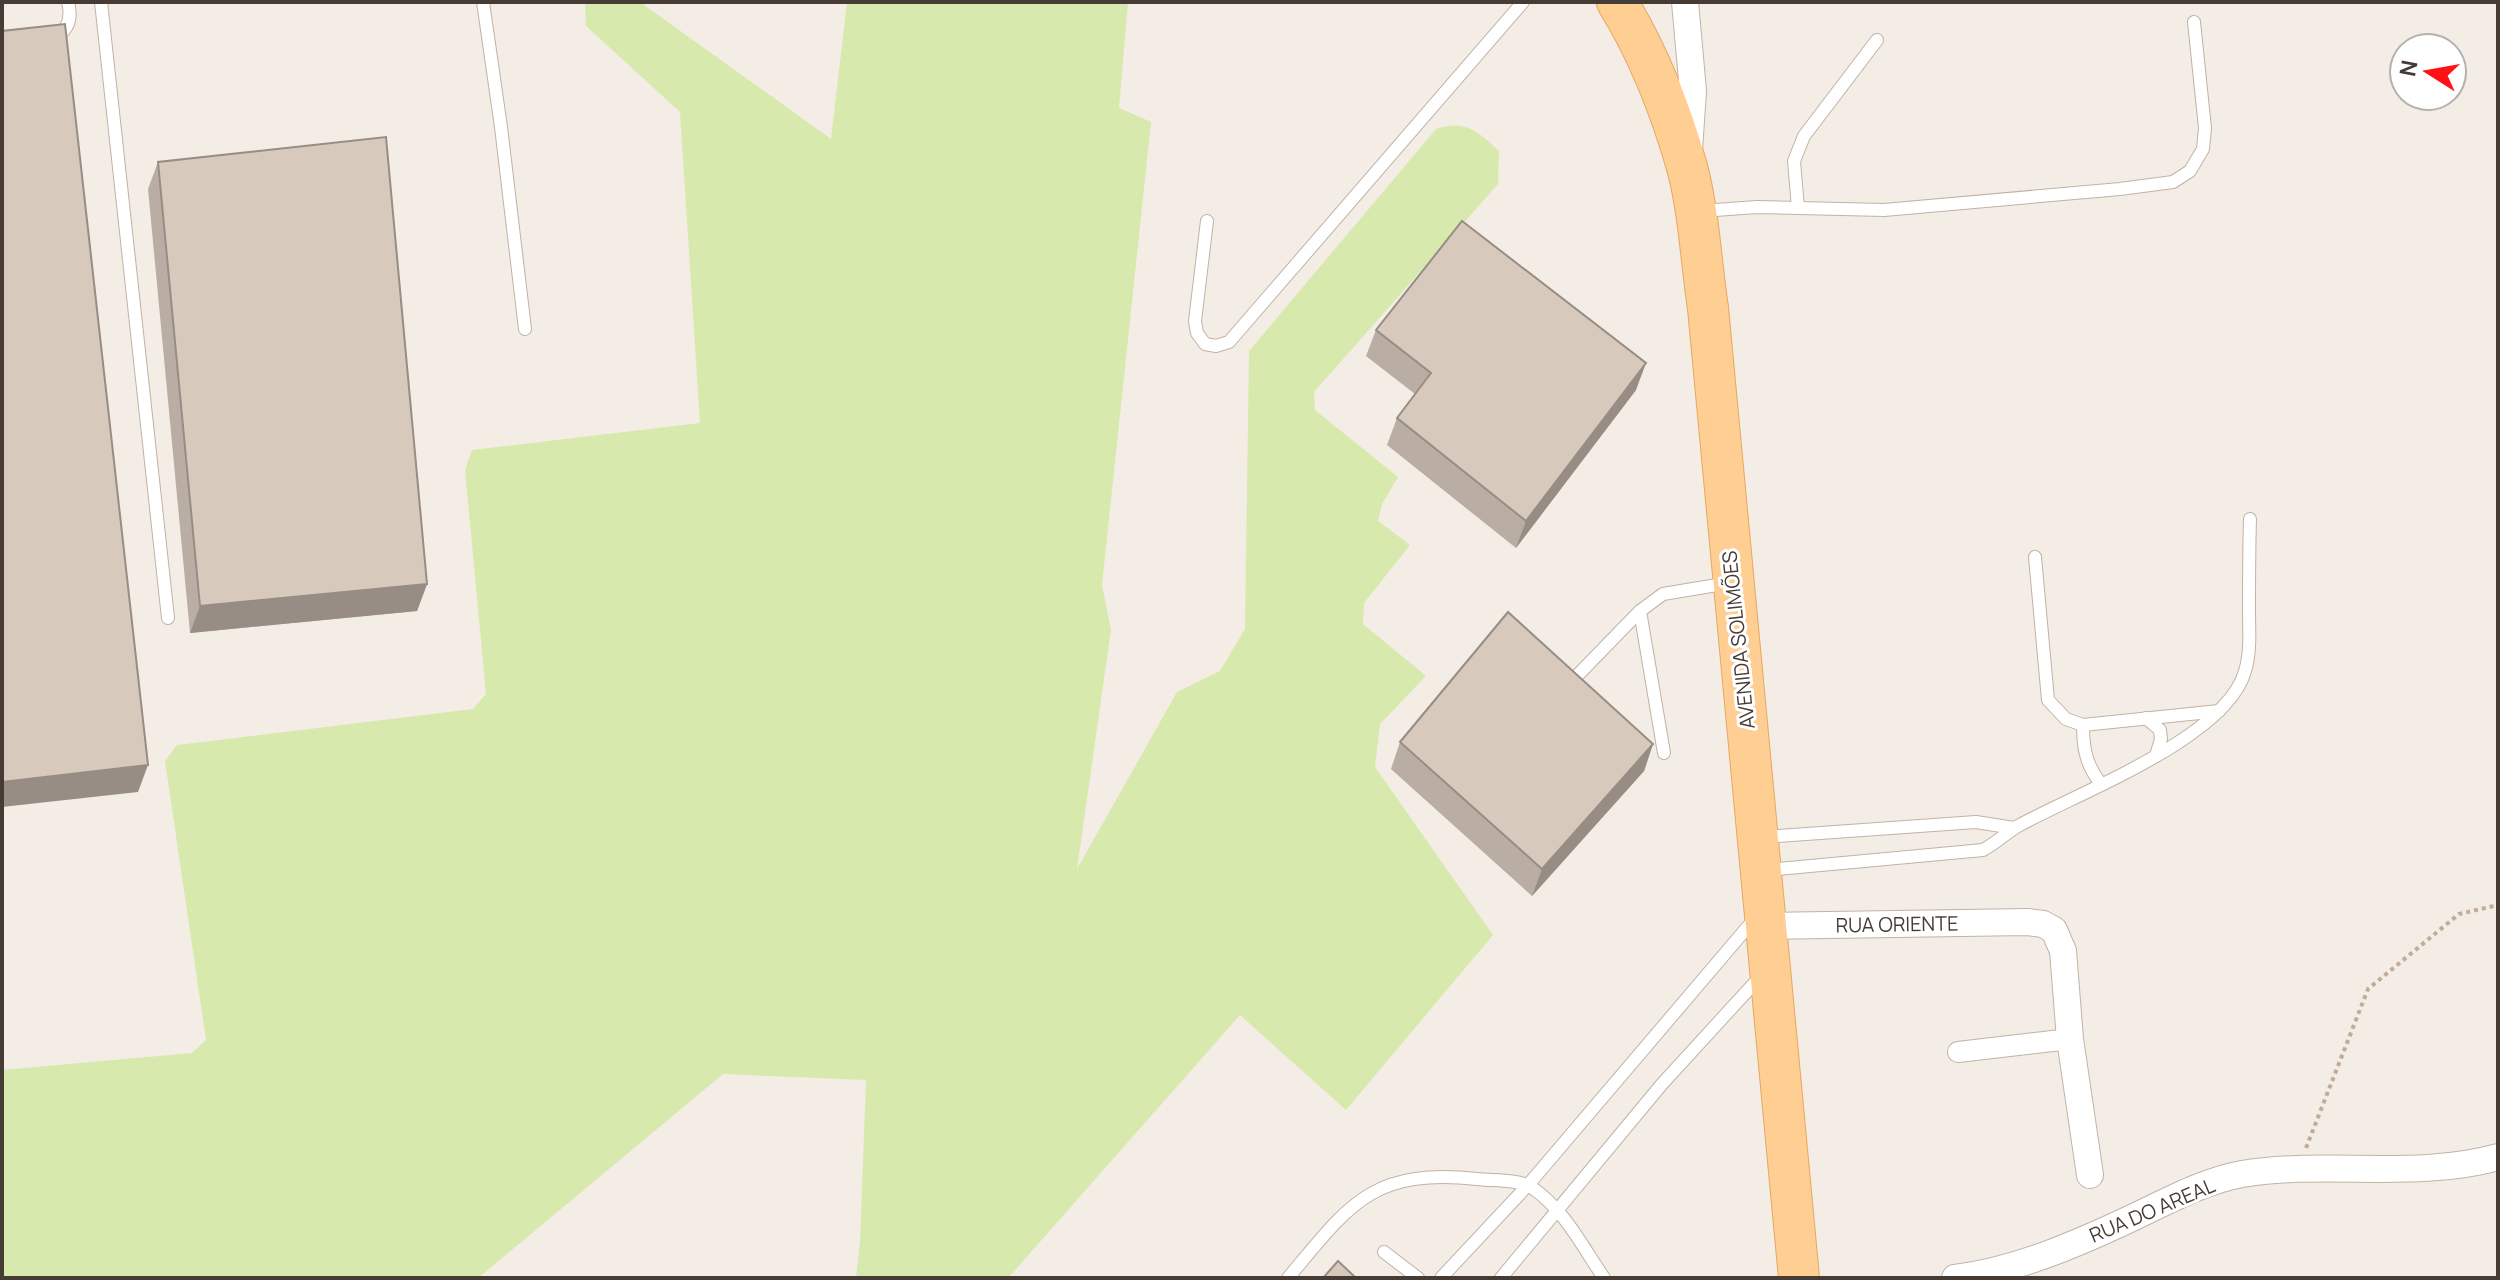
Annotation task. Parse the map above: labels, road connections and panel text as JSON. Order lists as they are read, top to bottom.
{
  "streets": {
    "main road": ["AVENIDA SOLIMÕES"],
    "street": ["RUA ORIENTE", "RUA DO AREAL"]
  },
  "crossings": [
    ["AVENIDA SOLIMÕES", "RUA ORIENTE"]
  ],
  "north": "left"
}
